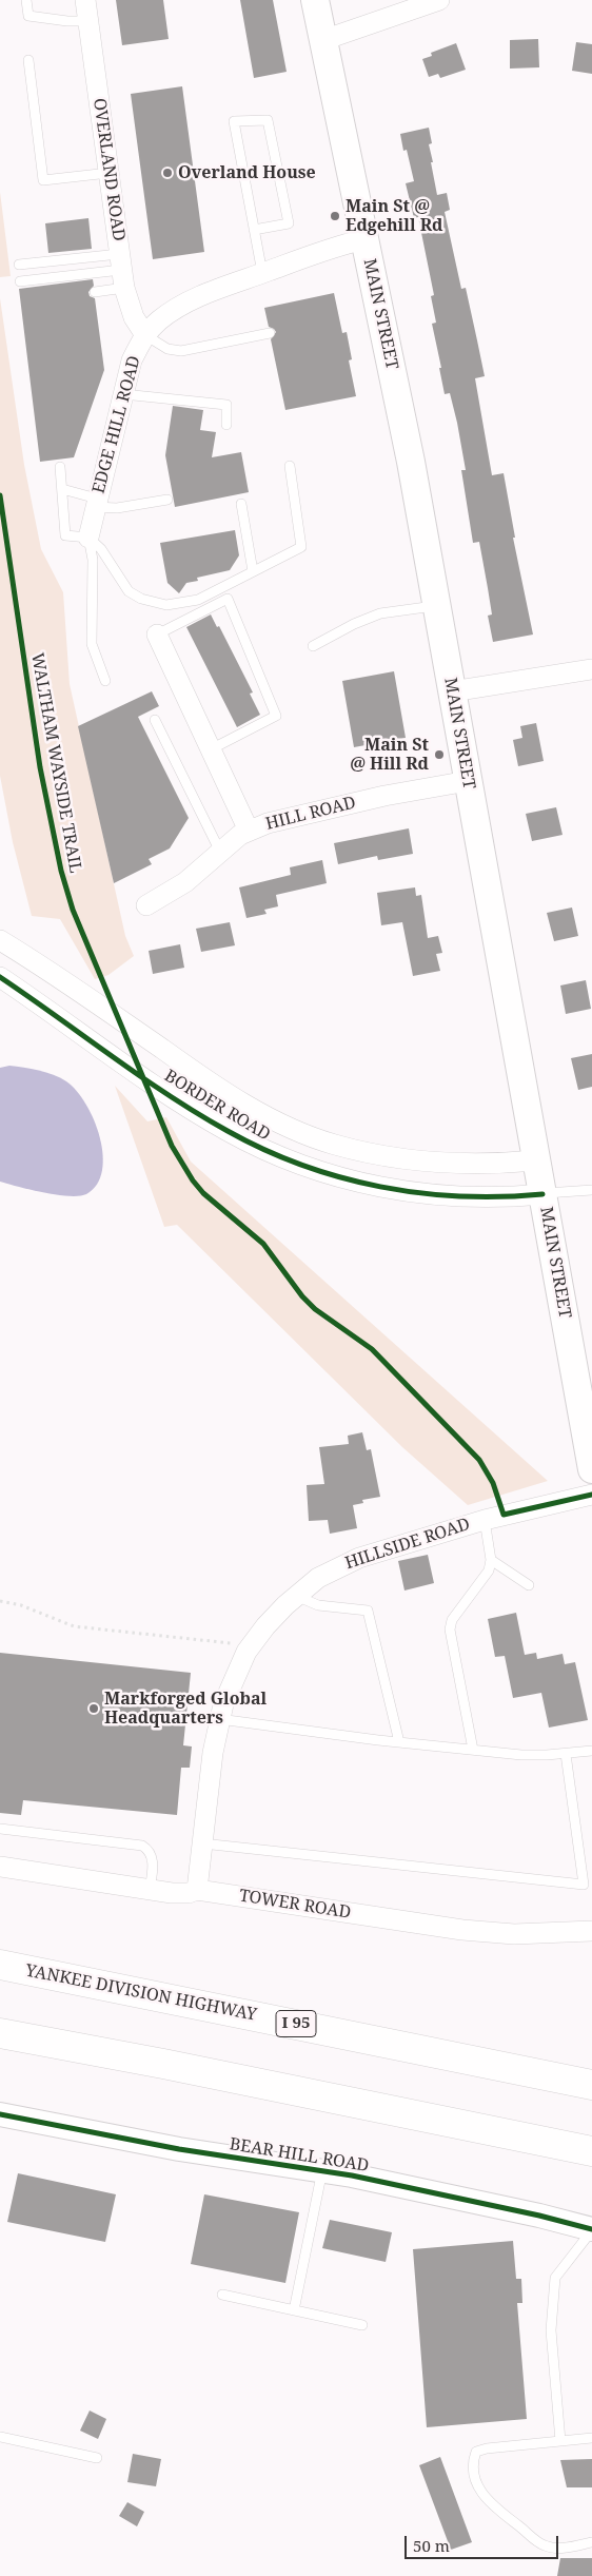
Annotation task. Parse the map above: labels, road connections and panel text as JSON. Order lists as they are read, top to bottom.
{
  "streets": {
    "highway": ["YANKEE DIVISION HIGHWAY", "I 95"],
    "main road": ["MAIN STREET"],
    "street": [
      "OVERLAND ROAD",
      "EDGE HILL ROAD",
      "HILL ROAD",
      "BORDER ROAD",
      "HILLSIDE ROAD",
      "TOWER ROAD",
      "BEAR HILL ROAD"
    ],
    "cycle path": ["WALTHAM WAYSIDE TRAIL"]
  },
  "crossings": [
    ["OVERLAND ROAD", "EDGE HILL ROAD"],
    ["MAIN STREET", "EDGE HILL ROAD"],
    ["MAIN STREET", "HILL ROAD"],
    ["MAIN STREET", "BORDER ROAD"],
    ["HILLSIDE ROAD", "TOWER ROAD"]
  ],
  "places": [
    "Overland House",
    "Main St @ Edgehill Rd",
    "Main St @ Hill Rd",
    "Markforged Global Headquarters"
  ],
  "scale_bar": "50 m"
}
